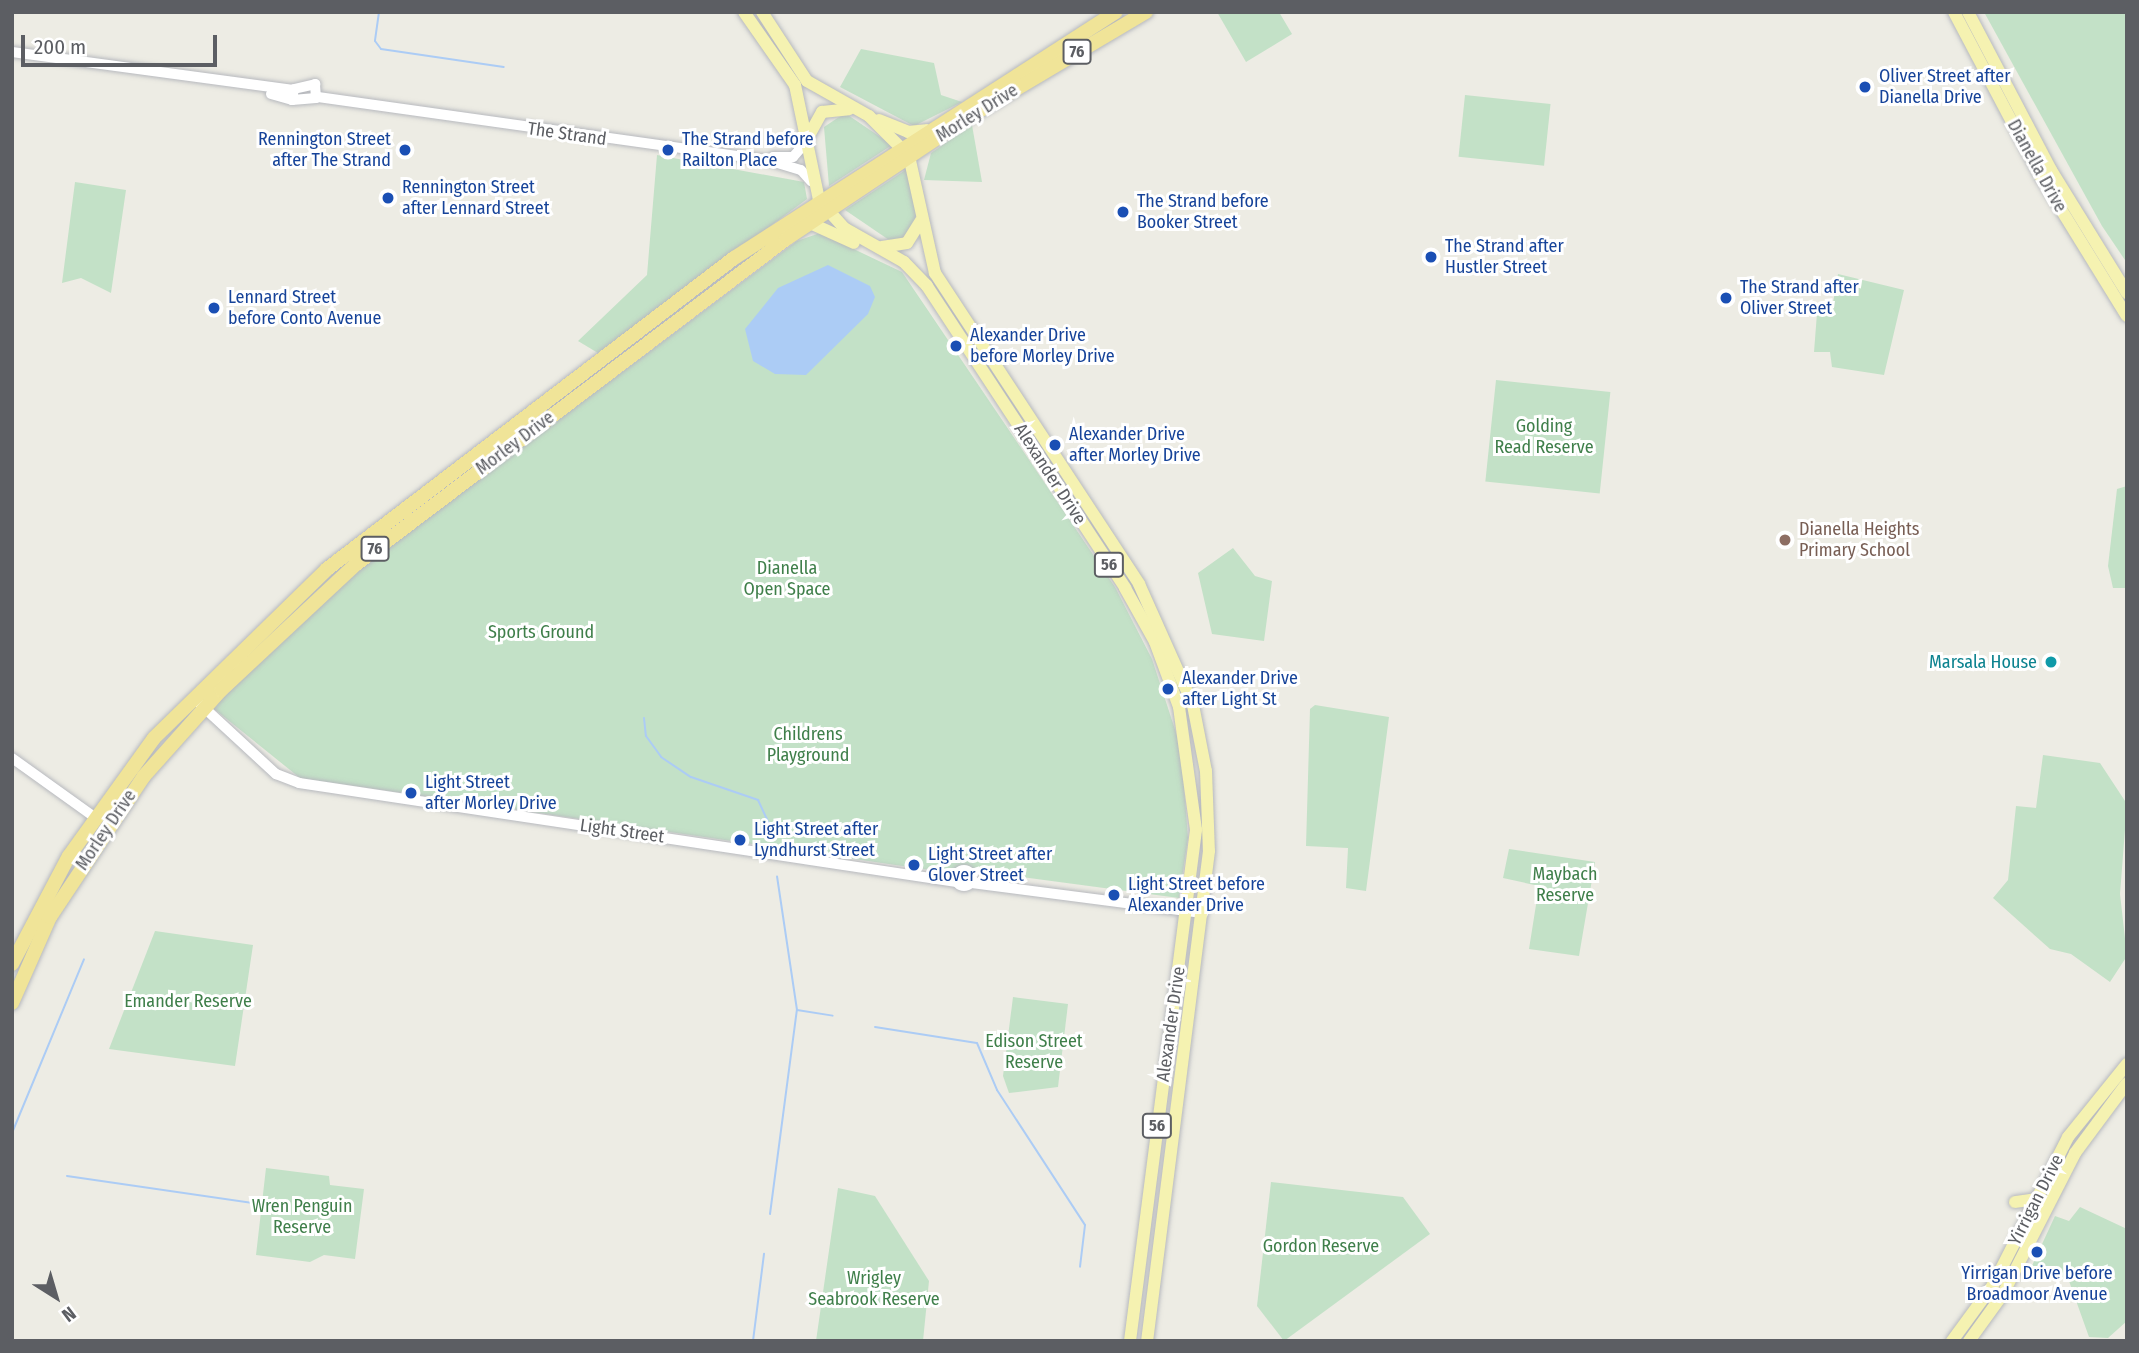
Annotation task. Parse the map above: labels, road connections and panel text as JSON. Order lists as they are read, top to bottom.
{
  "streets": {
    "highway": ["76", "Morley Drive"],
    "main road": [
      "Dianella Drive",
      "Alexander Drive",
      "56",
      "Yirrigan Drive"
    ],
    "street": ["The Strand", "Light Street"]
  },
  "crossings": [
    ["Morley Drive", "Alexander Drive"],
    ["Morley Drive", "56"],
    ["Morley Drive", "Light Street"],
    ["Alexander Drive", "56"],
    ["Alexander Drive", "Light Street"]
  ],
  "parks": [
    "Golding Read Reserve",
    "Dianella Open Space",
    "Sports Ground",
    "Childrens Playground",
    "Maybach Reserve",
    "Emander Reserve",
    "Edison Street Reserve",
    "Wren Penguin Reserve",
    "Gordon Reserve",
    "Wrigley Seabrook Reserve"
  ],
  "places": [
    "Oliver Street after Dianella Drive",
    "Rennington Street after The Strand",
    "The Strand before Railton Place",
    "Rennington Street after Lennard Street",
    "The Strand before Booker Street",
    "The Strand after Hustler Street",
    "The Strand after Oliver Street",
    "Lennard Street before Conto Avenue",
    "Alexander Drive before Morley Drive",
    "Alexander Drive after Morley Drive",
    "Dianella Heights Primary School",
    "Marsala House",
    "Alexander Drive after Light St",
    "Light Street after Morley Drive",
    "Light Street after Lyndhurst Street",
    "Light Street after Glover Street",
    "Light Street before Alexander Drive",
    "Yirrigan Drive before Broadmoor Avenue"
  ],
  "scale_bar": "200 m",
  "north": "bottom right"
}
